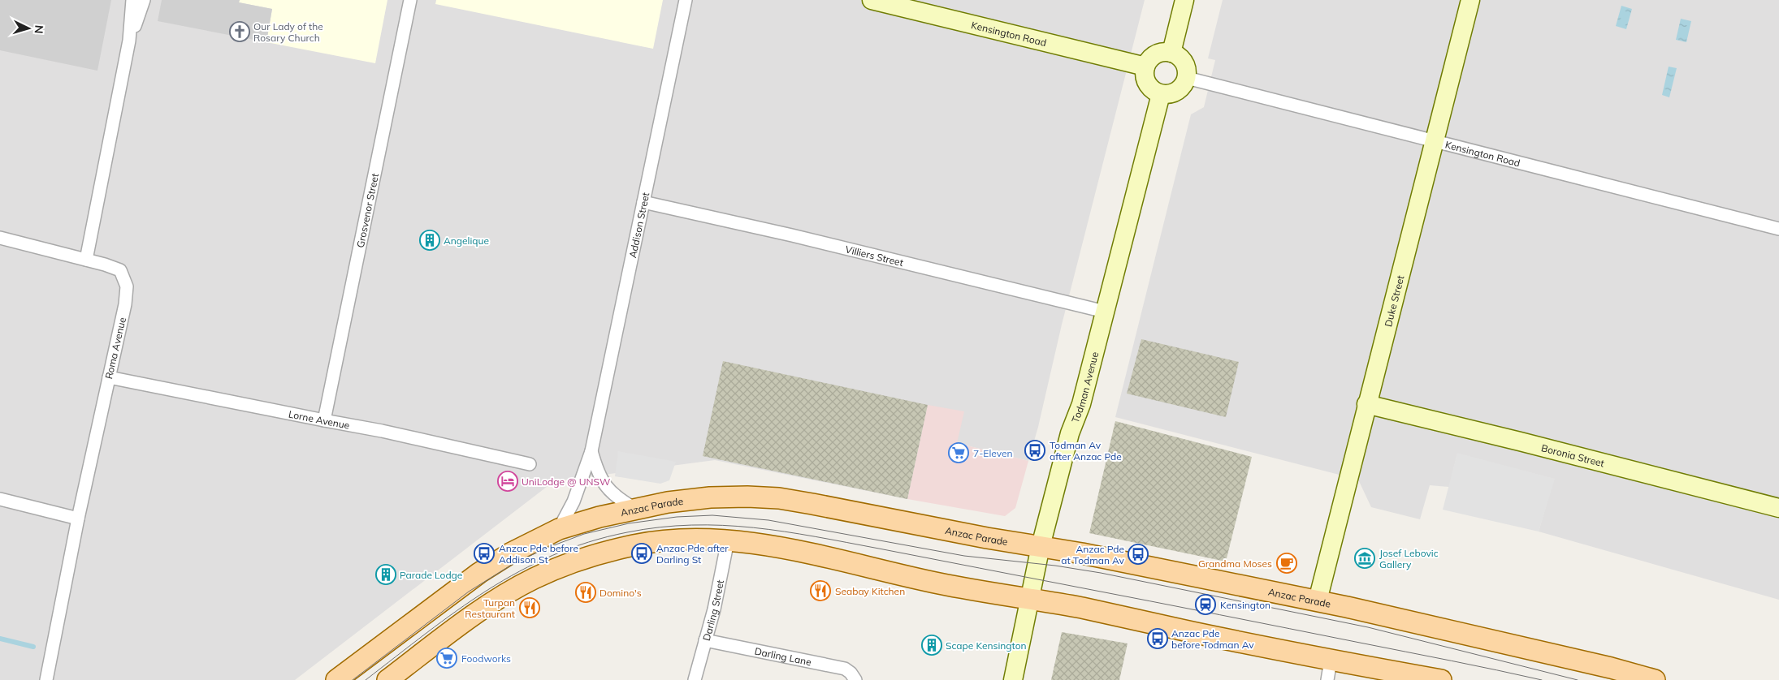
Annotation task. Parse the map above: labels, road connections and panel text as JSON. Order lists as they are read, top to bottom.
{
  "streets": {
    "main road": ["Anzac Parade"],
    "street": [
      "Kensington Road",
      "Grosvenor Street",
      "Addison Street",
      "Villiers Street",
      "Duke Street",
      "Roma Avenue",
      "Todman Avenue",
      "Lorne Avenue",
      "Boronia Street",
      "Darling Street",
      "Darling Lane"
    ]
  },
  "crossings": [
    ["Kensington Road", "Duke Street"],
    ["Kensington Road", "Todman Avenue"],
    ["Grosvenor Street", "Lorne Avenue"],
    ["Addison Street", "Villiers Street"],
    ["Addison Street", "Anzac Parade"],
    ["Villiers Street", "Todman Avenue"],
    ["Duke Street", "Boronia Street"],
    ["Duke Street", "Anzac Parade"],
    ["Roma Avenue", "Lorne Avenue"],
    ["Todman Avenue", "Anzac Parade"],
    ["Darling Street", "Darling Lane"]
  ],
  "places": {
    "church": ["Our Lady of the Rosary Church"],
    "building": ["Angelique", "Parade Lodge", "Scape Kensington"],
    "bus stop": [
      "Todman Av after Anzac Pde",
      "Anzac Pde before Addison St",
      "Anzac Pde after Darling St",
      "Anzac Pde at Todman Av",
      "Anzac Pde before Todman Av"
    ],
    "supermarket": ["7-Eleven", "Foodworks"],
    "hotel": ["UniLodge @ UNSW"],
    "museum": ["Josef Lebovic Gallery"],
    "cafe": ["Grandma Moses"],
    "restaurant": ["Seabay Kitchen", "Domino's", "Turpan Restaurant"],
    "station": ["Kensington"]
  },
  "north": "right"
}
